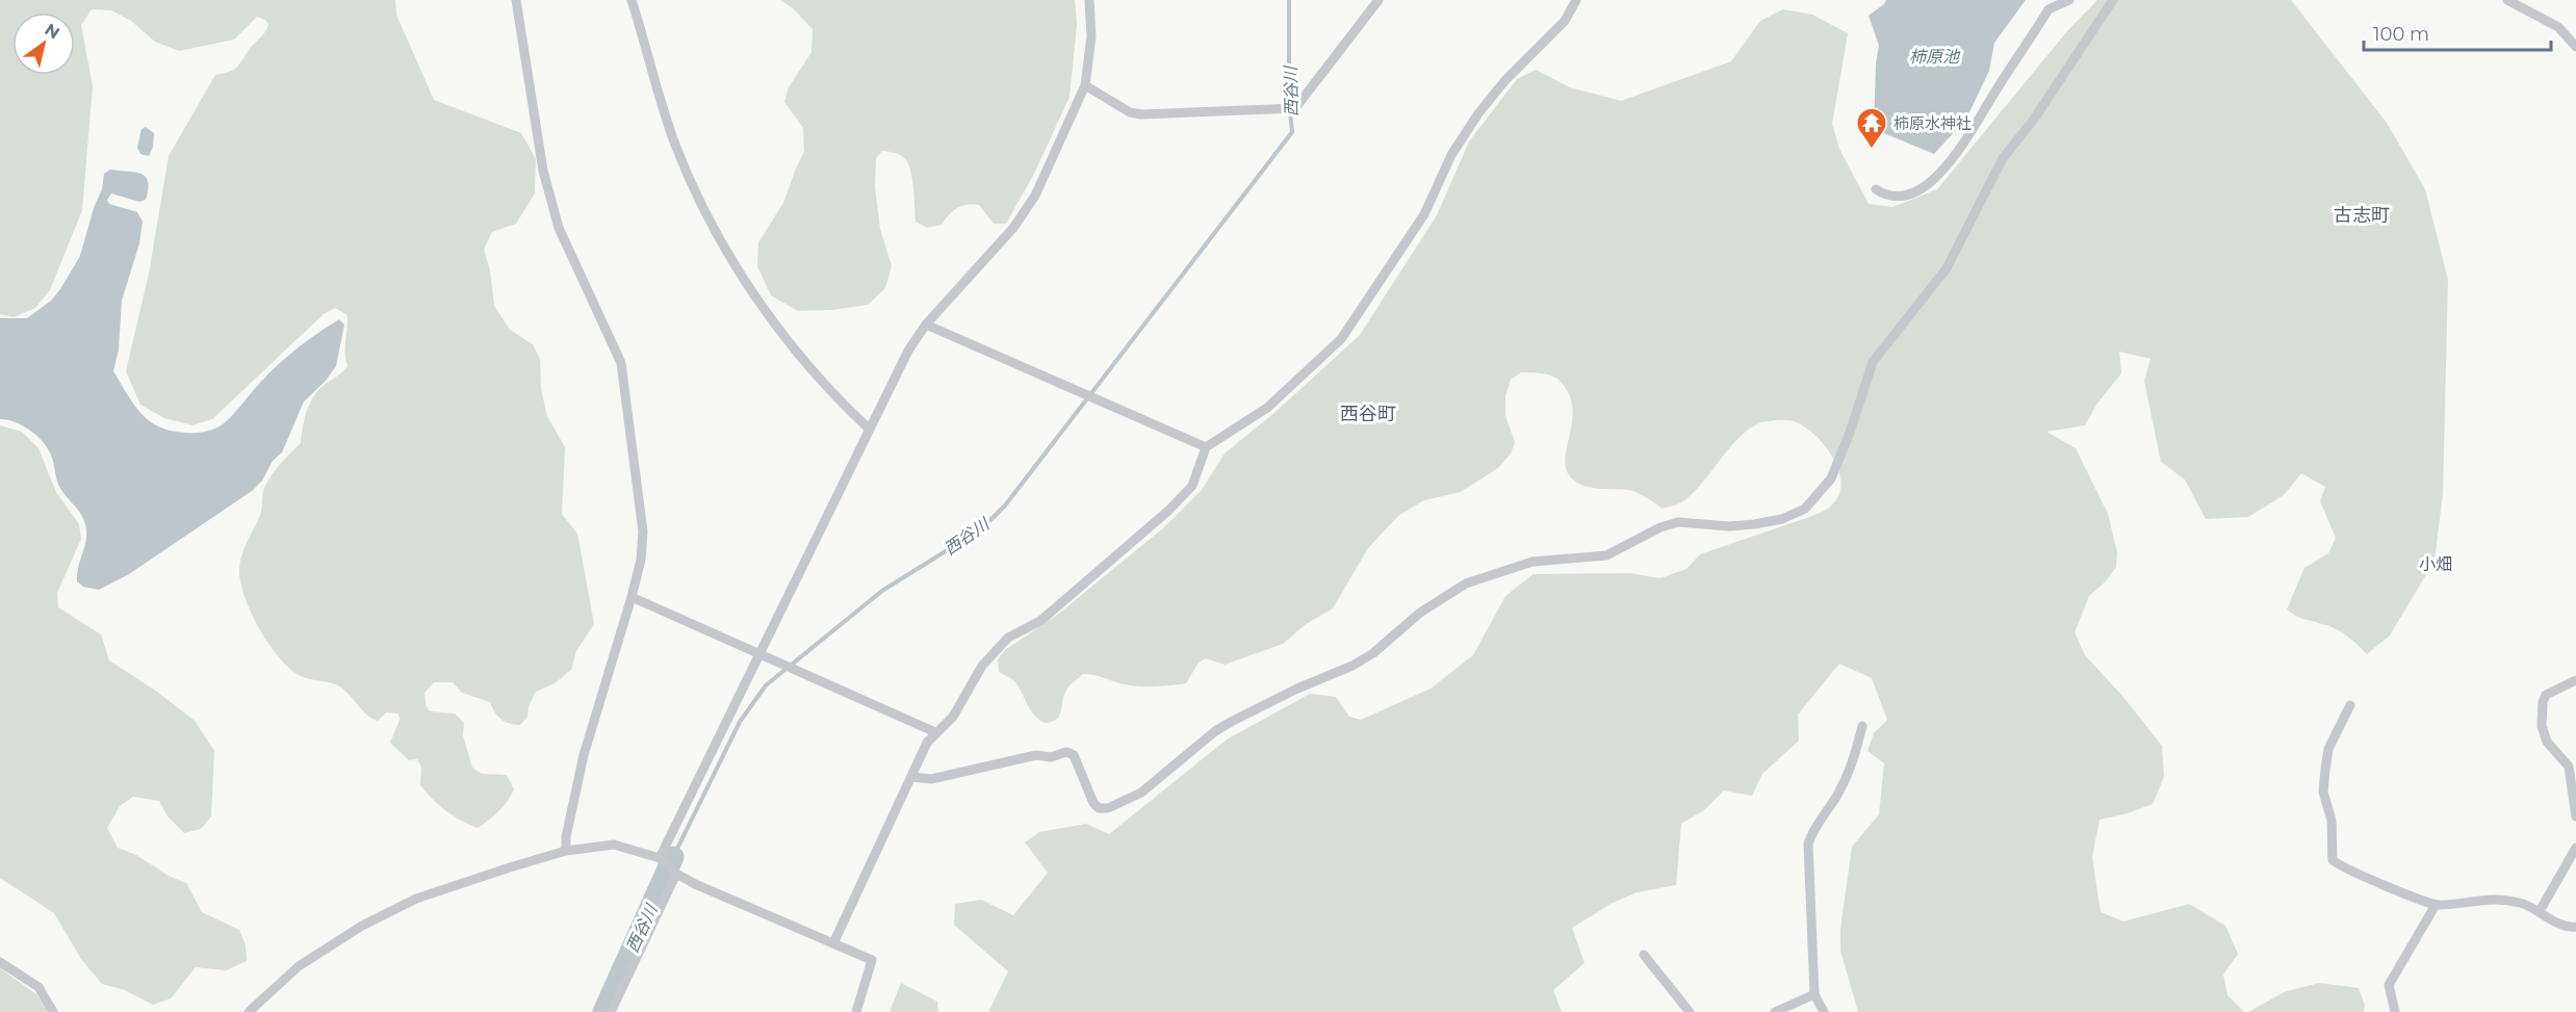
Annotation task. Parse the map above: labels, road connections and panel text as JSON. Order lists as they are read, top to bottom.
{
  "districts": ["古志町", "西谷町", "小畑"],
  "water": ["柿原池", "西谷川"],
  "places": {
    "temple": ["柿原水神社"]
  },
  "scale_bar": "100 m",
  "north": "top right"
}
